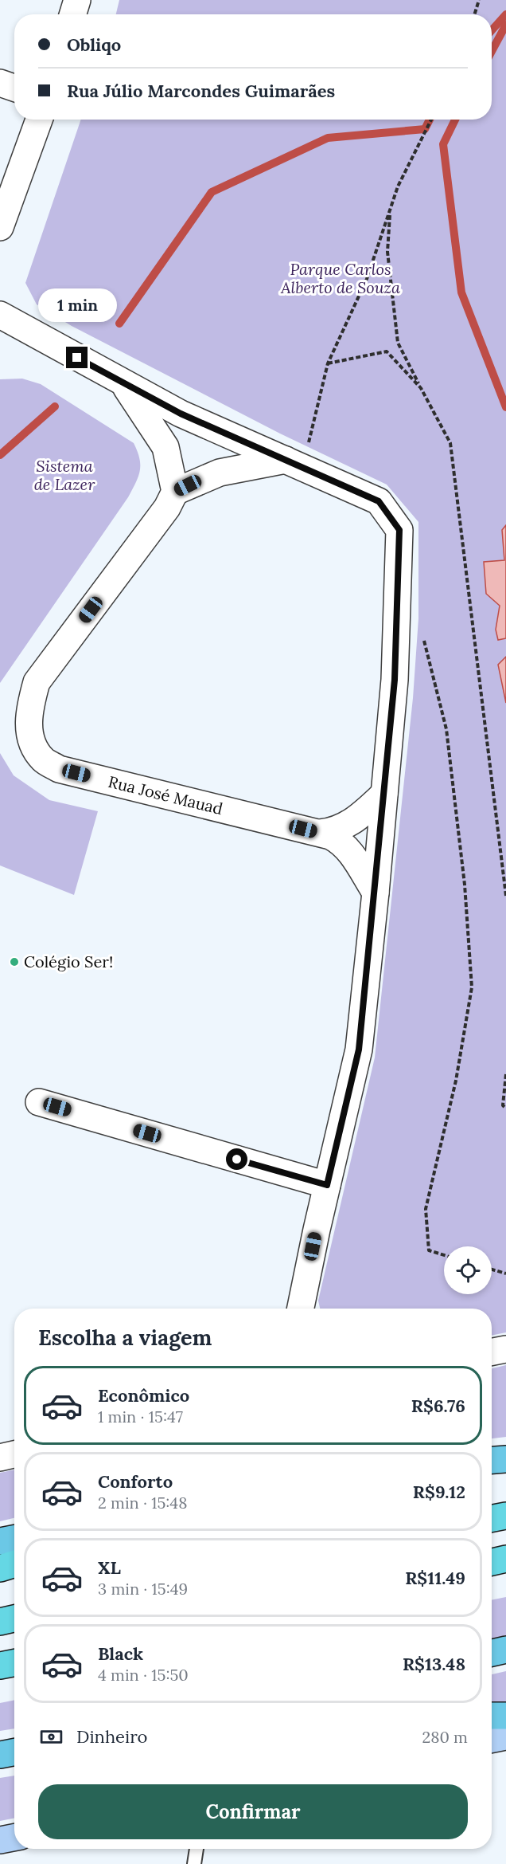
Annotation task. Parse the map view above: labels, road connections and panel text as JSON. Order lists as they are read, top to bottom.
{
  "streets": {
    "street": ["Rua José Mauad"]
  },
  "parks": ["Parque Carlos Alberto de Souza", "Sistema de Lazer"],
  "places": ["Colégio Ser!"],
  "page": {
    "banner": ["Obliqo", "Rua Júlio Marcondes Guimarães"],
    "bubble": "1 min",
    "heading": "Escolha a viagem",
    "list": [
      {
        "name": "Econômico",
        "note": "1 min · 15:47",
        "value": "R$6.76"
      },
      {
        "name": "Conforto",
        "note": "2 min · 15:48",
        "value": "R$9.12"
      },
      {
        "name": "XL",
        "note": "3 min · 15:49",
        "value": "R$11.49"
      },
      {
        "name": "Black",
        "note": "4 min · 15:50",
        "value": "R$13.48"
      }
    ],
    "pay": ["Dinheiro", "280 m"],
    "buttons": "Confirmar"
  }
}
